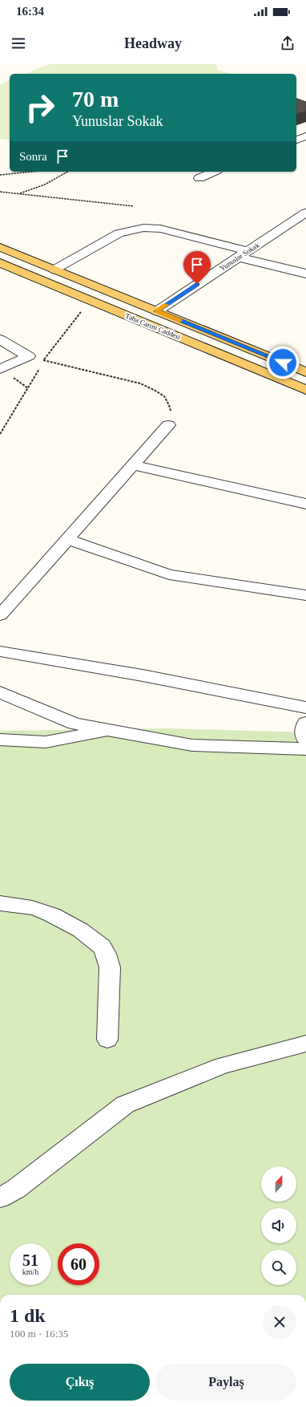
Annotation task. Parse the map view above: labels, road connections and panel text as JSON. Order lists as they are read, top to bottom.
{
  "streets": {
    "main road": ["Taha Carım Caddesi"],
    "street": ["Yunuslar Sokak"]
  },
  "crossings": [
    ["Yunuslar Sokak", "Taha Carım Caddesi"]
  ],
  "north": "top",
  "page": {
    "status": "16:34",
    "header": "Headway",
    "turn": ["70 m", "Yunuslar Sokak"],
    "then": "Sonra",
    "speed": "51 km/h",
    "limit": "60",
    "heading": ["1 dk", "100 m · 16:35"],
    "buttons": ["Çıkış", "Paylaş"]
  }
}
